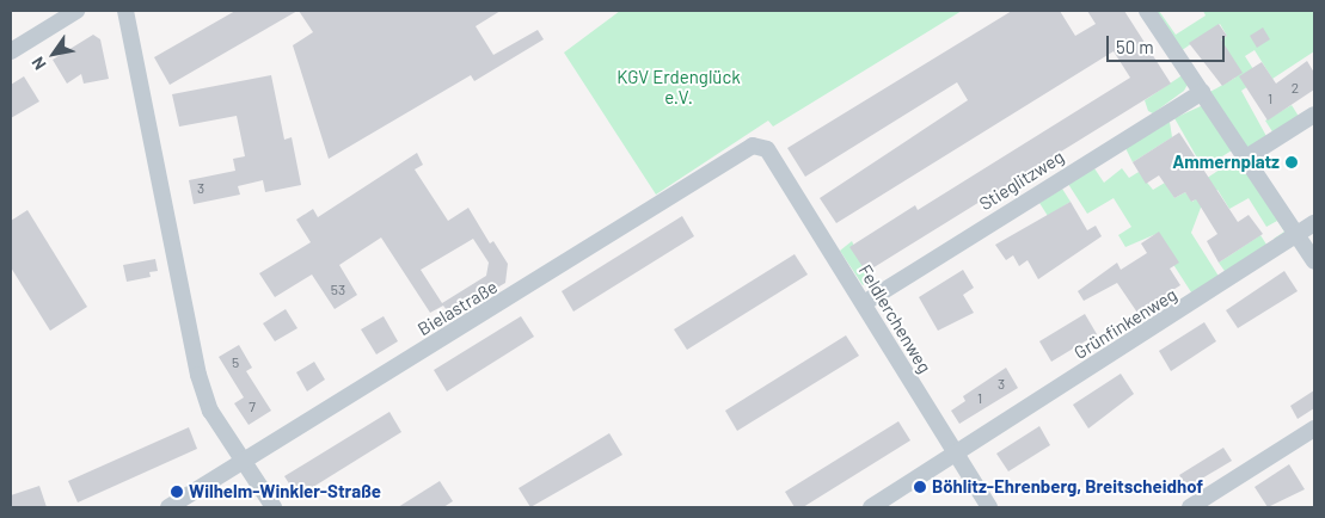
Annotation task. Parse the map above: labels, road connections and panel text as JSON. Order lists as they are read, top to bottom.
{
  "streets": {
    "street": [
      "Stieglitzweg",
      "Bielastraße",
      "Feldlerchenweg",
      "Grünfinkenweg"
    ]
  },
  "crossings": [
    ["Stieglitzweg", "Feldlerchenweg"],
    ["Bielastraße", "Feldlerchenweg"],
    ["Feldlerchenweg", "Grünfinkenweg"]
  ],
  "parks": ["KGV Erdenglück e.V."],
  "places": ["Ammernplatz", "Böhlitz-Ehrenberg, Breitscheidhof", "Wilhelm-Winkler-Straße"],
  "house_numbers": [
    "2",
    "1",
    "3",
    "53",
    "5",
    "3",
    "1",
    "7"
  ],
  "scale_bar": "50 m",
  "north": "bottom left"
}
